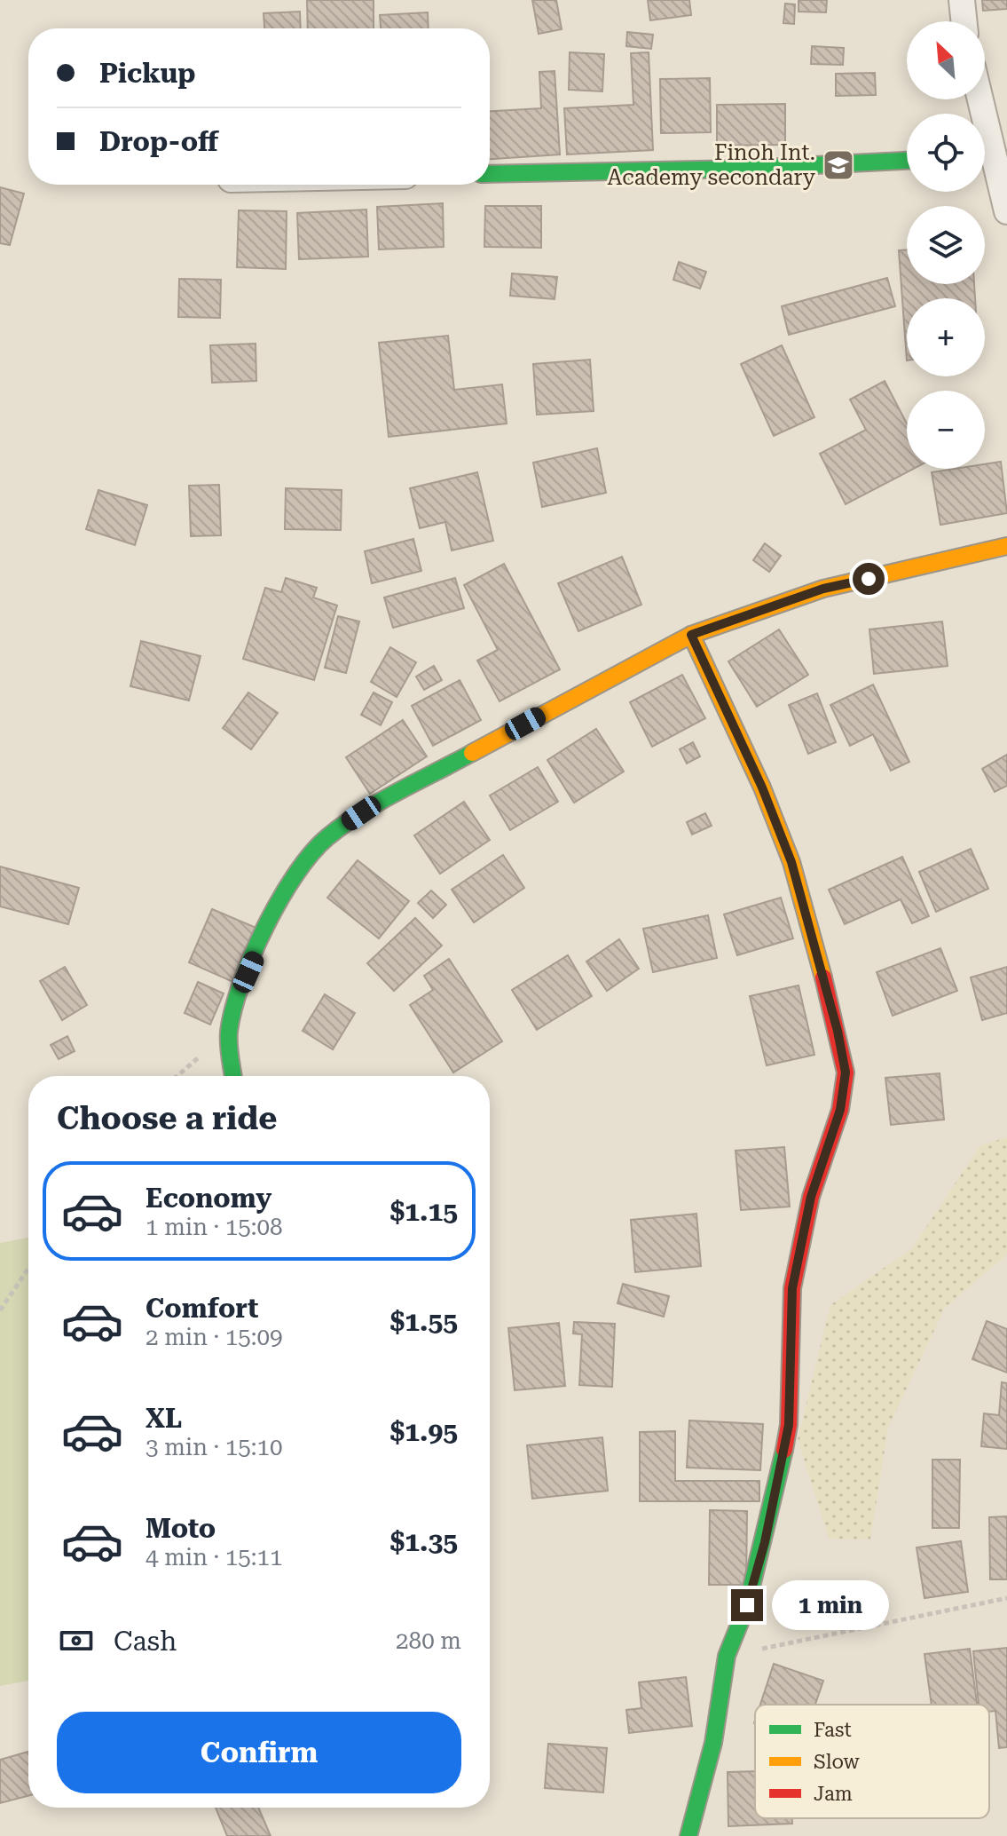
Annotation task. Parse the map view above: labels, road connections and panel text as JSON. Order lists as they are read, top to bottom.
{
  "places": {
    "school or university": ["Finoh Int. Academy secondary"]
  },
  "legend": ["Fast", "Slow", "Jam"],
  "north": "top left",
  "page": {
    "map_buttons": ["+", "−"],
    "banner": ["Pickup", "Drop-off"],
    "heading": "Choose a ride",
    "list": [
      {
        "name": "Economy",
        "note": "1 min · 15:08",
        "value": "$1.15"
      },
      {
        "name": "Comfort",
        "note": "2 min · 15:09",
        "value": "$1.55"
      },
      {
        "name": "XL",
        "note": "3 min · 15:10",
        "value": "$1.95"
      },
      {
        "name": "Moto",
        "note": "4 min · 15:11",
        "value": "$1.35"
      }
    ],
    "bubble": "1 min",
    "pay": ["Cash", "280 m"],
    "buttons": "Confirm"
  }
}
